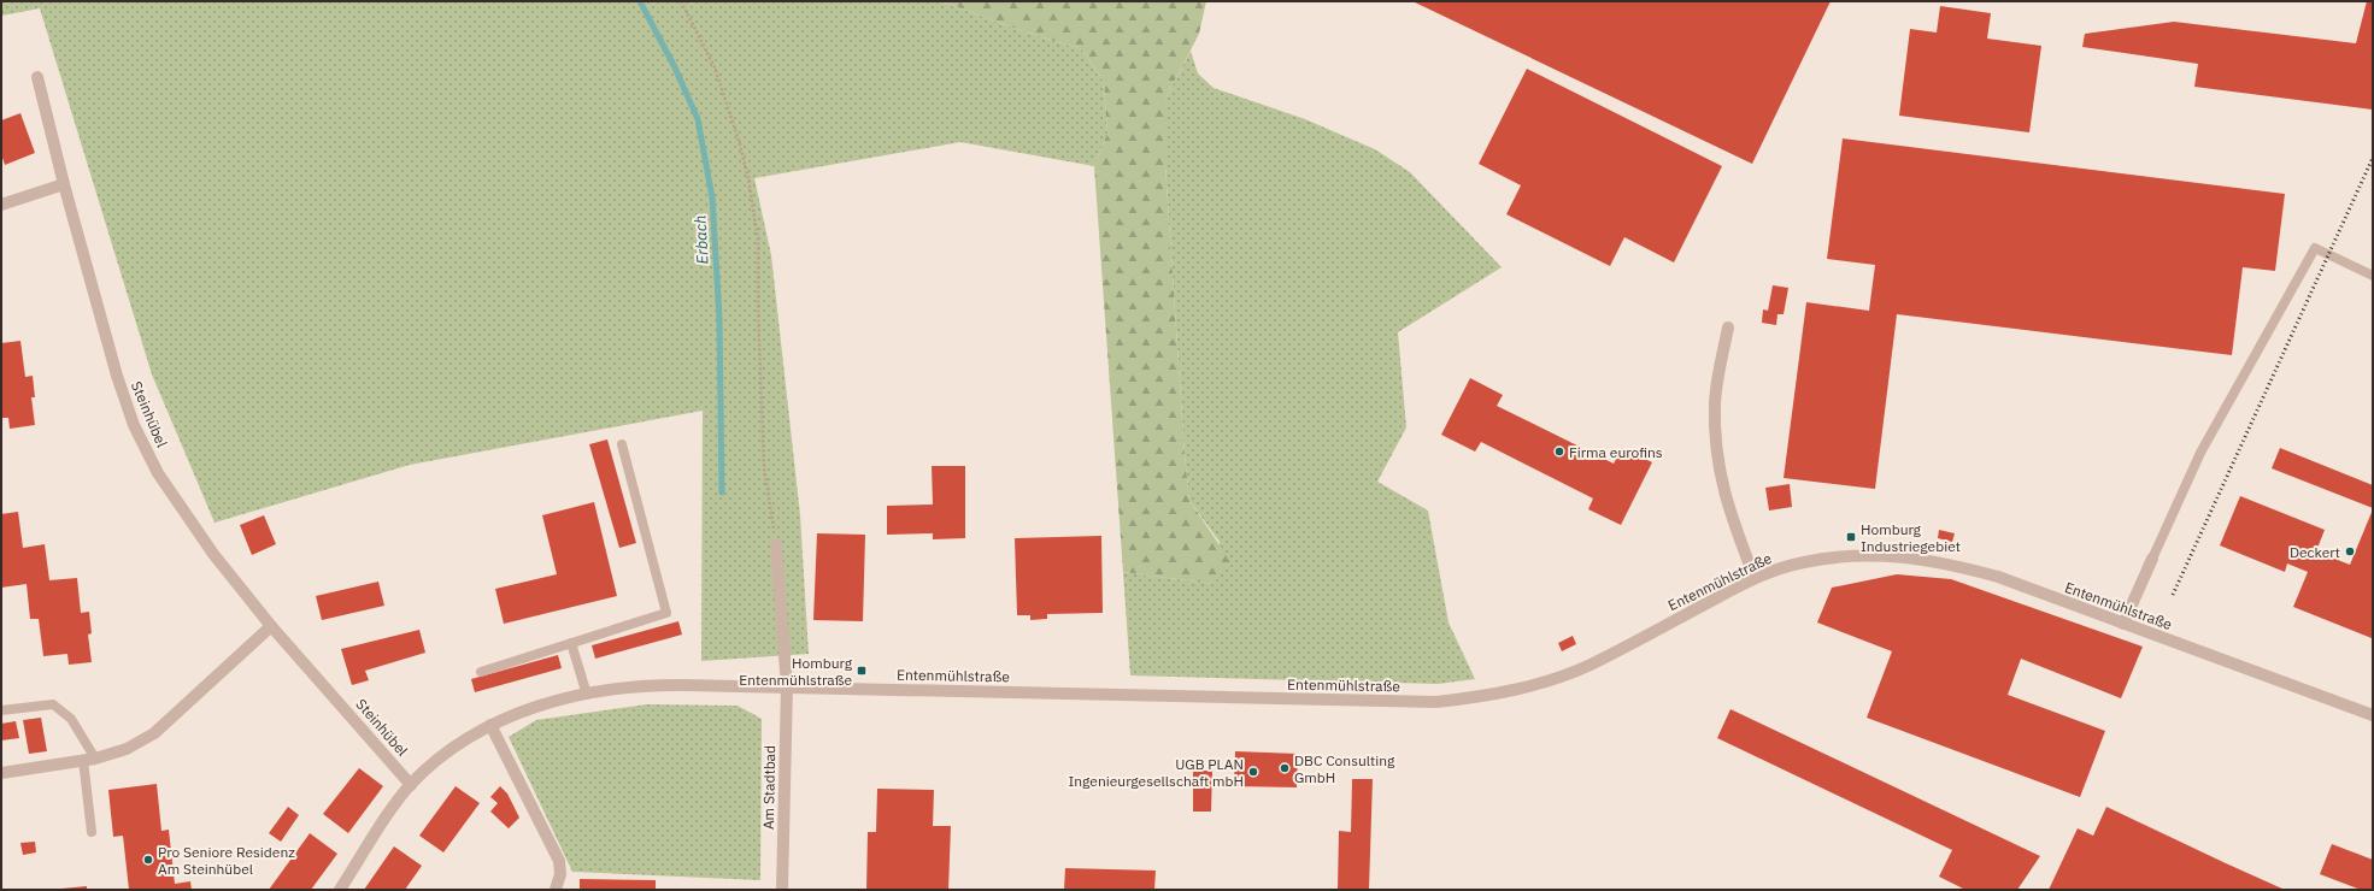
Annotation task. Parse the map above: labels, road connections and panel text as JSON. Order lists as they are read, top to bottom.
{
  "streets": {
    "street": ["Steinhübel", "Entenmühlstraße", "Am Stadtbad"]
  },
  "crossings": [
    ["Steinhübel", "Entenmühlstraße"],
    ["Entenmühlstraße", "Am Stadtbad"]
  ],
  "water": ["Erbach"],
  "places": {
    "other": [
      "Firma eurofins",
      "Deckert",
      "DBC Consulting GmbH",
      "UGB PLAN Ingenieurgesellschaft mbH",
      "Pro Seniore Residenz Am Steinhübel"
    ],
    "transit": ["Homburg Industriegebiet", "Homburg Entenmühlstraße"]
  }
}
